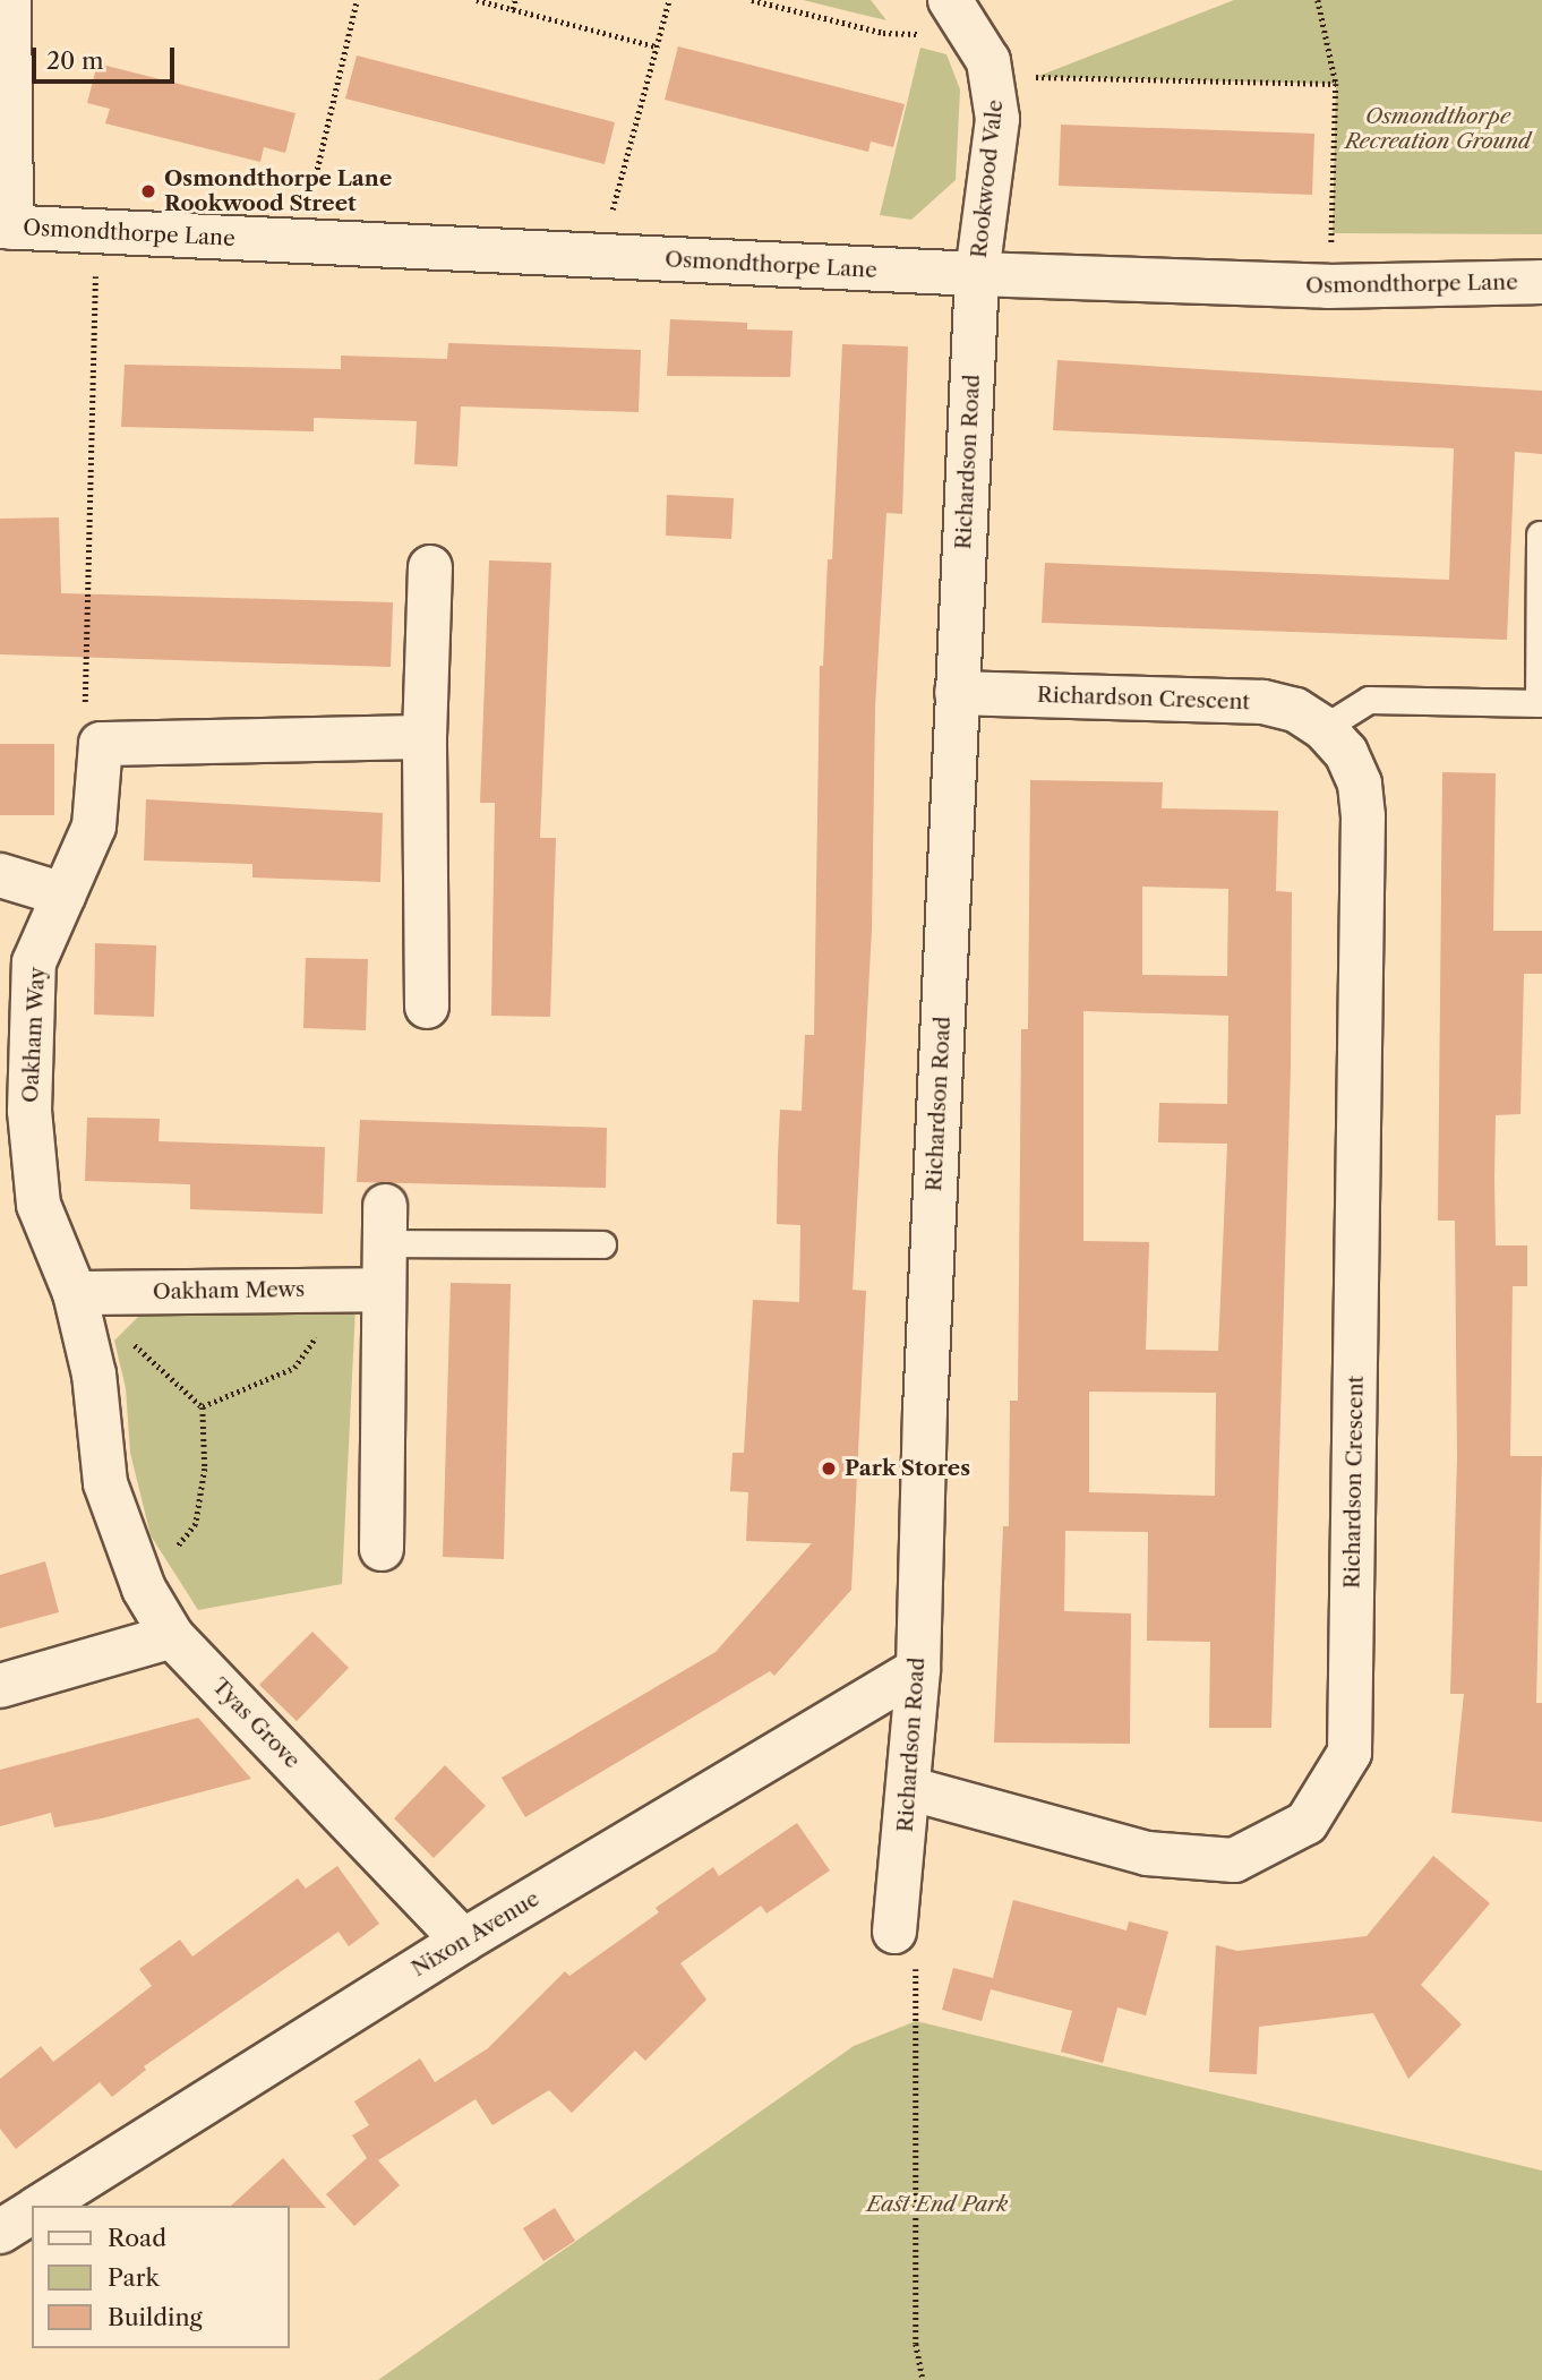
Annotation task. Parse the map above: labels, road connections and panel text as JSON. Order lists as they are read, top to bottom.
{
  "streets": {
    "street": [
      "Rookwood Vale",
      "Osmondthorpe Lane",
      "Richardson Road",
      "Richardson Crescent",
      "Oakham Way",
      "Oakham Mews",
      "Tyas Grove",
      "Nixon Avenue"
    ]
  },
  "crossings": [
    ["Rookwood Vale", "Osmondthorpe Lane"],
    ["Rookwood Vale", "Richardson Road"],
    ["Osmondthorpe Lane", "Richardson Road"],
    ["Richardson Road", "Richardson Crescent"],
    ["Richardson Road", "Nixon Avenue"],
    ["Oakham Way", "Oakham Mews"],
    ["Oakham Way", "Tyas Grove"],
    ["Tyas Grove", "Nixon Avenue"]
  ],
  "parks": ["Osmondthorpe Recreation Ground", "East End Park"],
  "places": ["Osmondthorpe Lane Rookwood Street", "Park Stores"],
  "legend": ["Road", "Park", "Building"],
  "scale_bar": "20 m"
}
